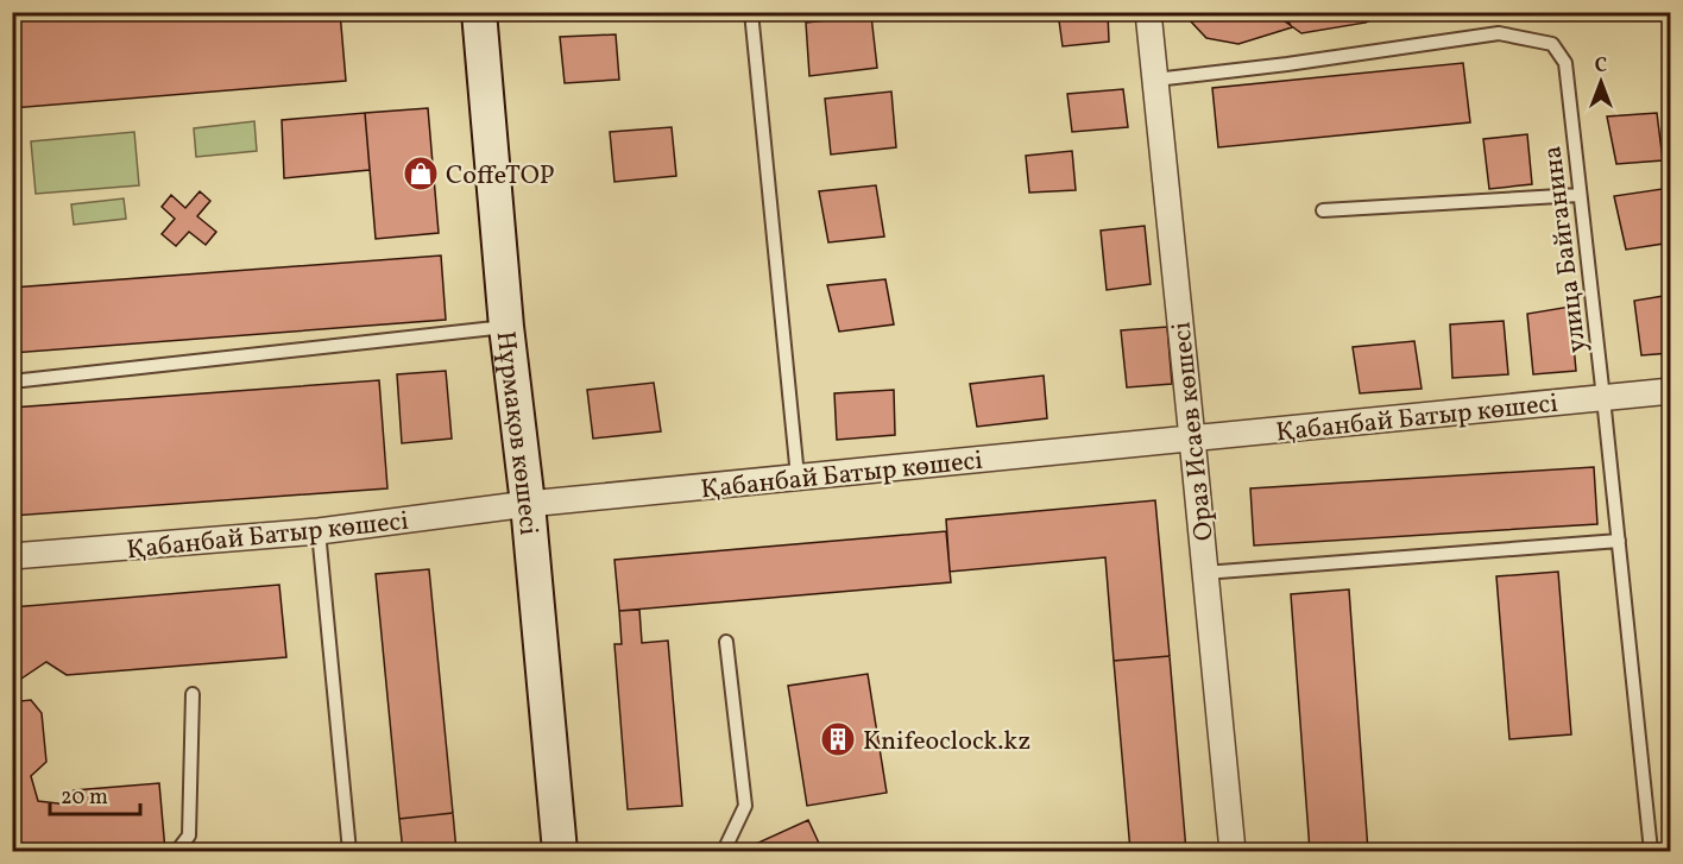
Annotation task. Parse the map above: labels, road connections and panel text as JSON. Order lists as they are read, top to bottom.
{
  "streets": {
    "street": ["Қабанбай Батыр көшесі", "Ораз Исаев көшесі", "Нұрмақов көшесі"],
    "lane": ["улица Байганина"]
  },
  "crossings": [
    ["улица Байганина", "Қабанбай Батыр көшесі"],
    ["улица Байганина", "Ораз Исаев көшесі"],
    ["Қабанбай Батыр көшесі", "Ораз Исаев көшесі"],
    ["Қабанбай Батыр көшесі", "Нұрмақов көшесі"]
  ],
  "places": {
    "shop": ["CoffeTOP"],
    "building": ["Knifeoclock.kz"]
  },
  "scale_bar": "20 m",
  "north": "top"
}
